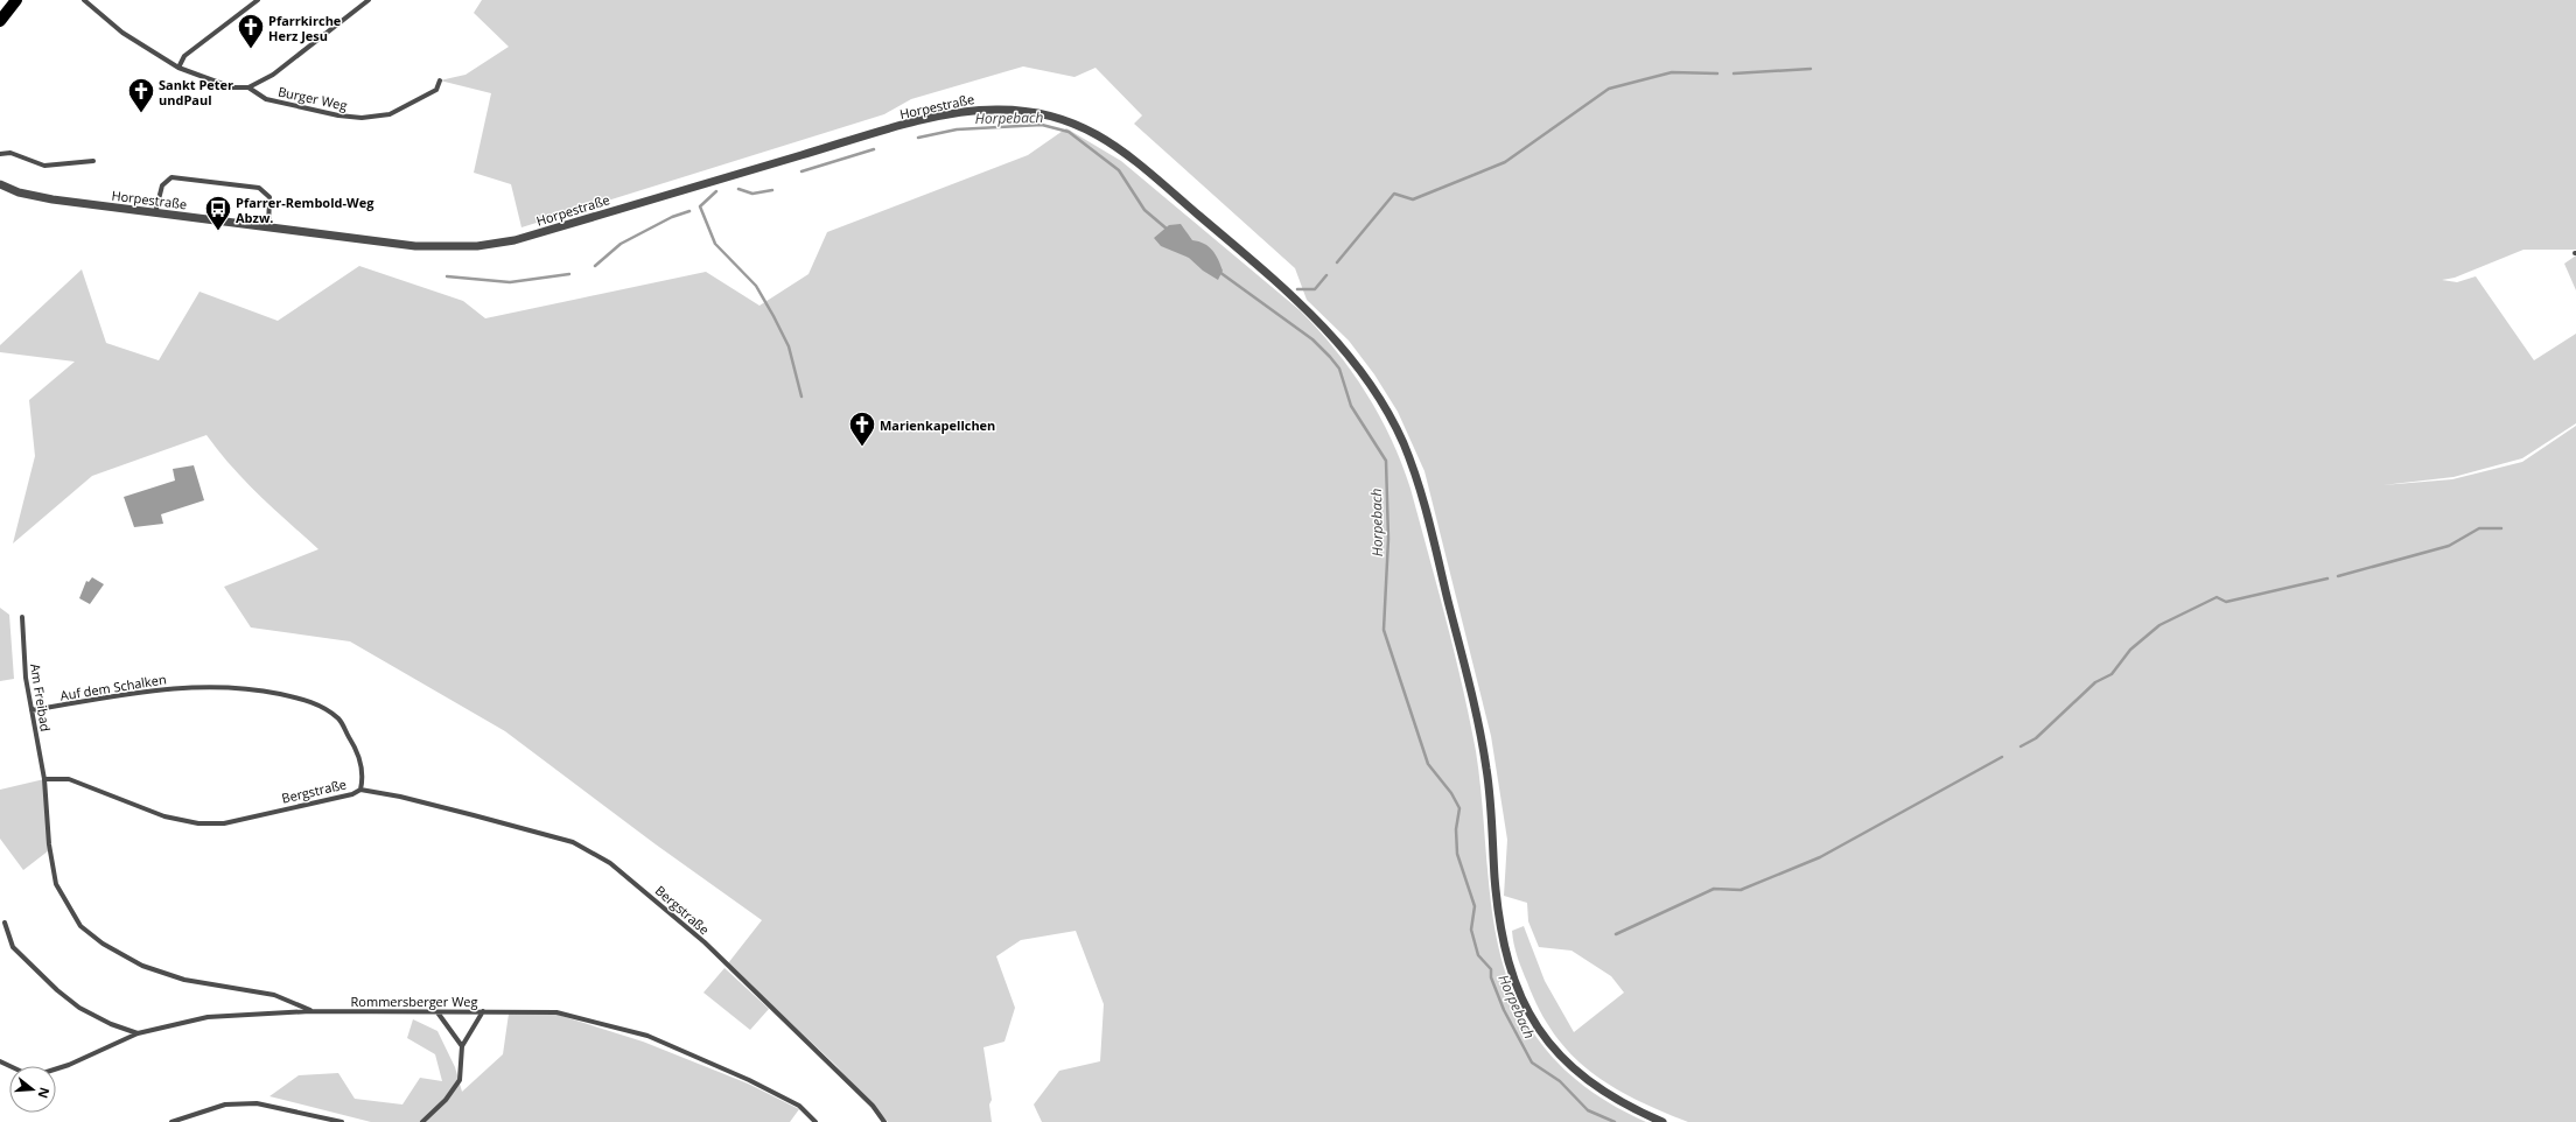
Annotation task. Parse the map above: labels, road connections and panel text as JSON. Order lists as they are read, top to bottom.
{
  "streets": {
    "street": [
      "Burger Weg",
      "Horpestraße",
      "Auf dem Schalken",
      "Am Freibad",
      "Bergstraße",
      "Rommersberger Weg"
    ]
  },
  "crossings": [
    ["Auf dem Schalken", "Am Freibad"],
    ["Auf dem Schalken", "Bergstraße"],
    ["Am Freibad", "Bergstraße"]
  ],
  "water": ["Horpebach"],
  "places": {
    "church": ["Pfarrkirche Herz Jesu", "Sankt Peter undPaul", "Marienkapellchen"],
    "bus stop": ["Pfarrer-Rembold-Weg Abzw."]
  },
  "north": "right"
}
